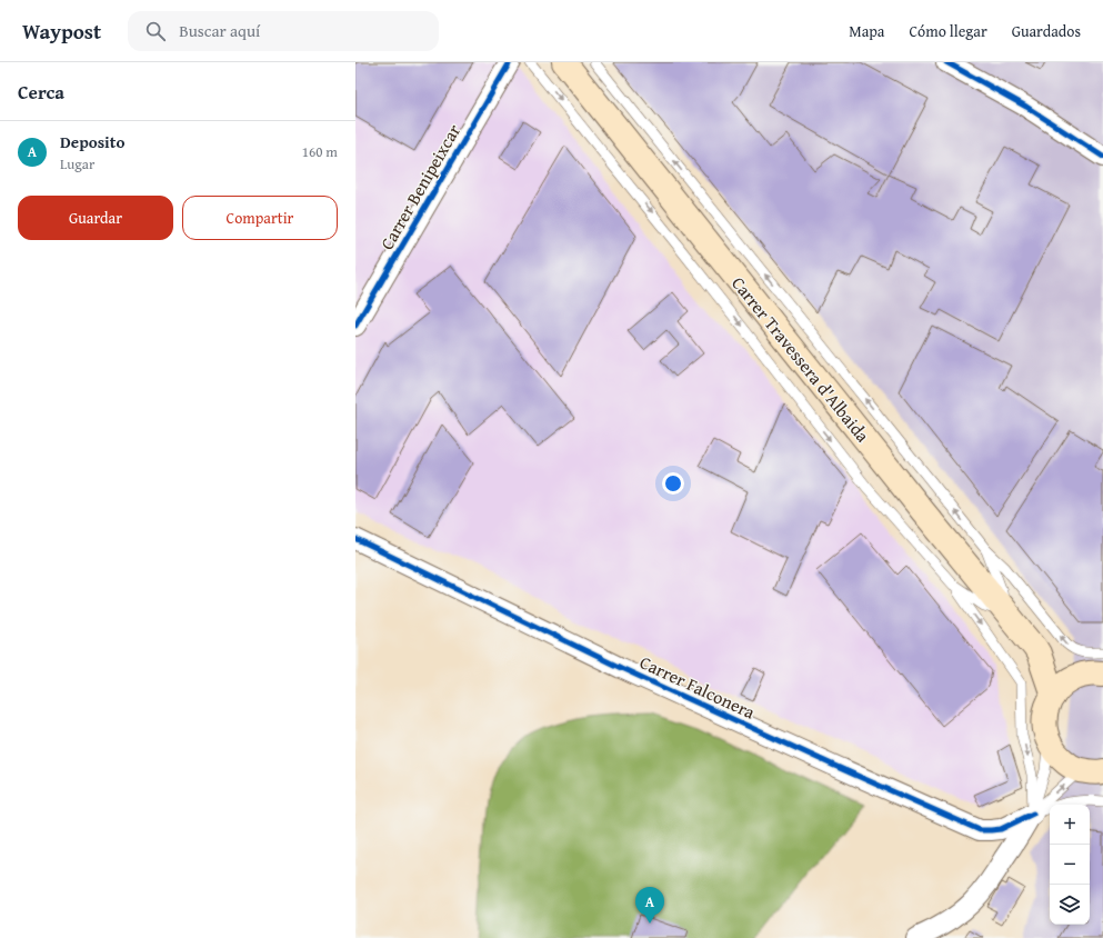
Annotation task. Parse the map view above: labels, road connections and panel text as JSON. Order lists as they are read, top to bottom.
{
  "streets": {
    "main road": ["Carrer Travessera d'Albaida"],
    "street": ["Carrer Benipeixcar", "Carrer Falconera"]
  },
  "page": {
    "header": "Waypost",
    "search": "Buscar aquí",
    "nav": ["Mapa", "Cómo llegar", "Guardados"],
    "heading": "Cerca",
    "list": [
      {
        "mark": "A",
        "name": "Deposito",
        "note": "Lugar",
        "value": "160 m"
      }
    ],
    "buttons": ["Guardar", "Compartir"],
    "map_buttons": ["+", "−"],
    "pins": "A"
  }
}
